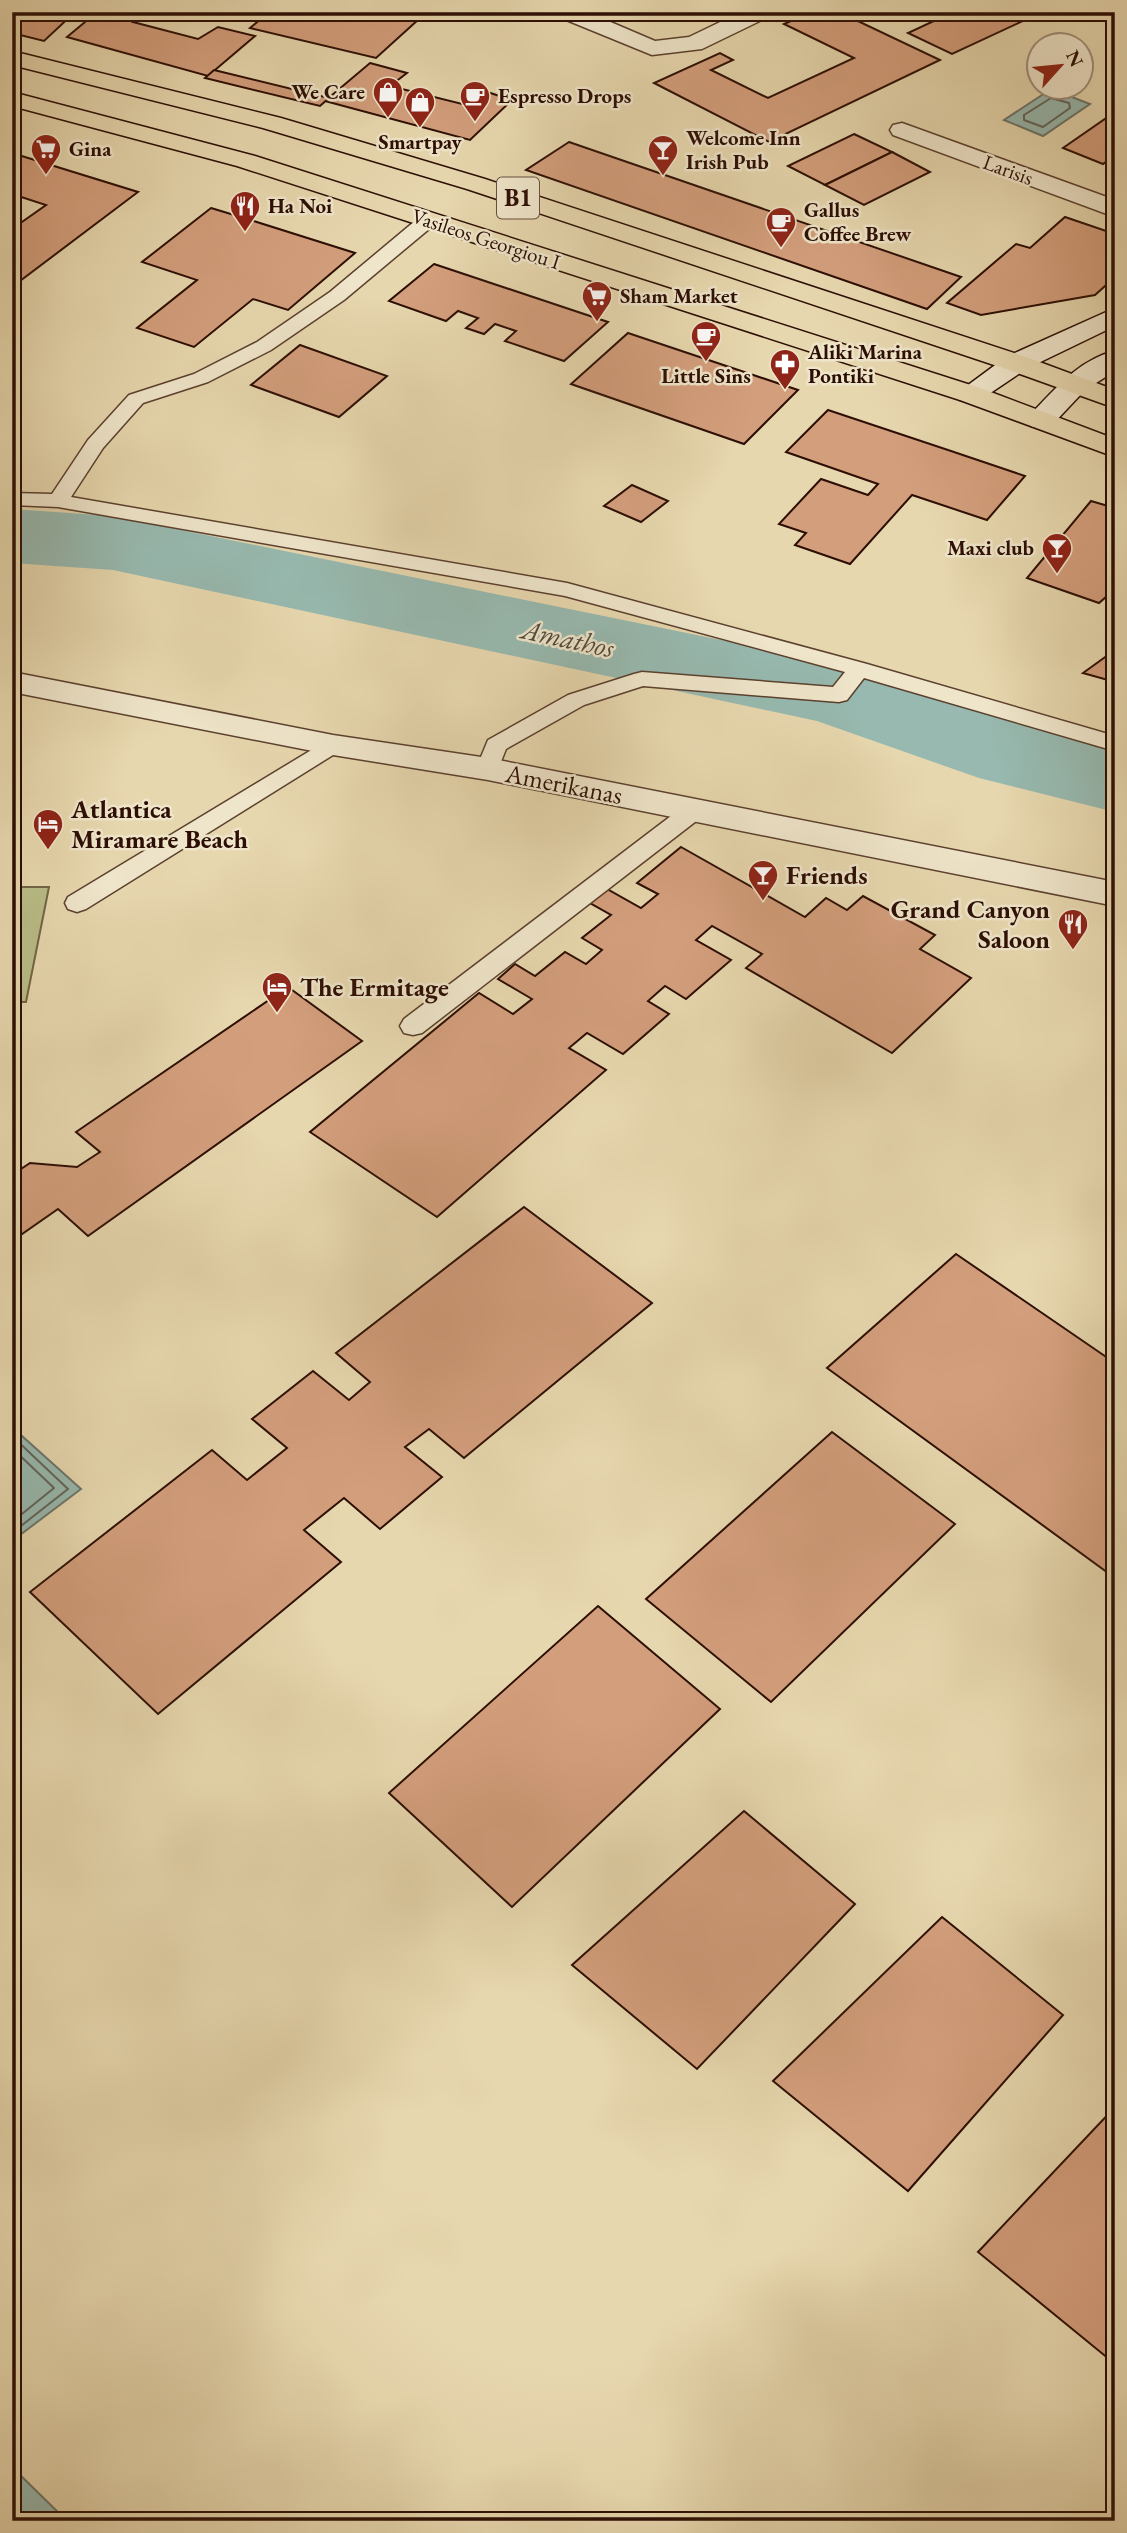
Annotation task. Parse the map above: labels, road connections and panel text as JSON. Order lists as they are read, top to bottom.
{
  "streets": {
    "main road": ["B1", "Vasileos Georgiou I"],
    "street": ["Larisis", "Amerikanas"]
  },
  "water": ["Amathos"],
  "places": {
    "shop": ["We Care", "Smartpay"],
    "cafe": ["Espresso Drops", "Gallus Coffee Brew", "Little Sins"],
    "supermarket": ["Gina", "Sham Market"],
    "bar": ["Welcome Inn Irish Pub", "Maxi club", "Friends"],
    "restaurant": ["Ha Noi", "Grand Canyon Saloon"],
    "pharmacy": ["Aliki Marina Pontiki"],
    "hotel": ["Atlantica Miramare Beach", "The Ermitage"]
  },
  "north": "top right"
}
